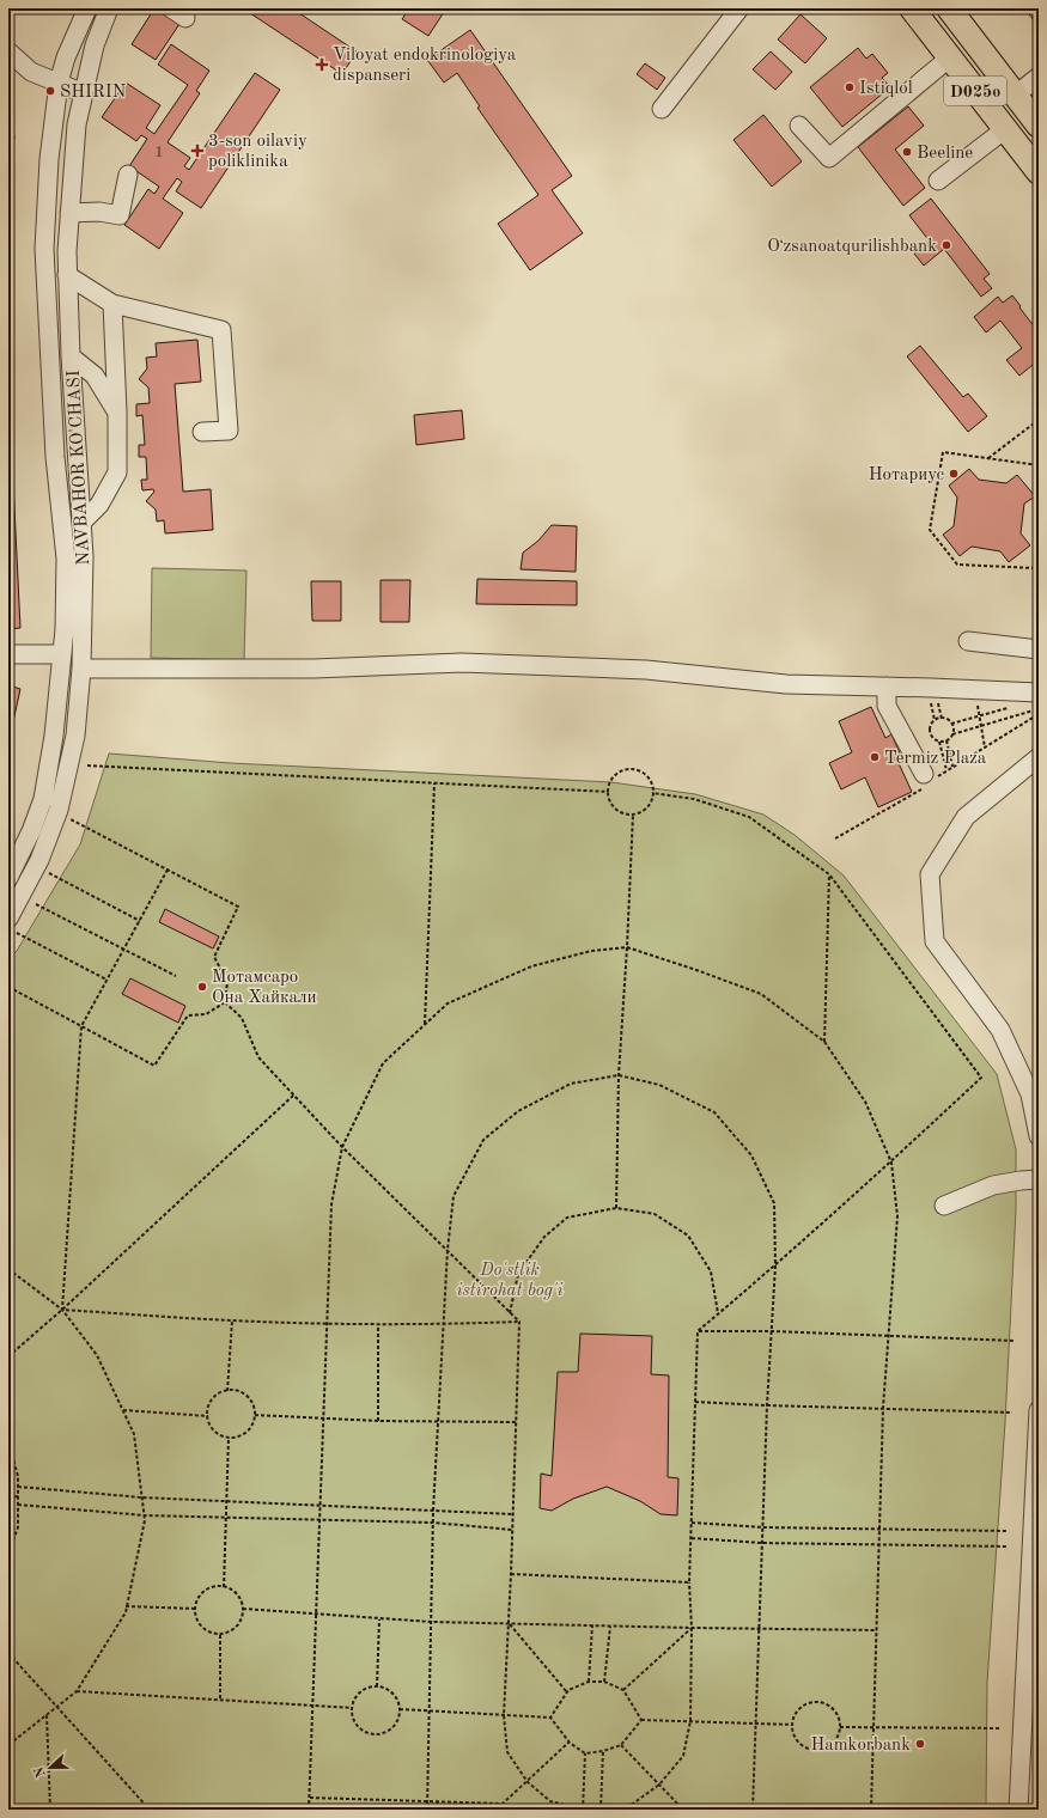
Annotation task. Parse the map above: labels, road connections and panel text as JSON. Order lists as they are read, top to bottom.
{
  "streets": {
    "main road": ["D025o"],
    "street": ["NAVBAHOR KO'CHASI"]
  },
  "parks": ["Do'stlik istirohat bog'i"],
  "places": {
    "health": ["Viloyat endokrinologiya dispanseri", "3-son oilaviy poliklinika"],
    "other": [
      "Istiqlol",
      "SHIRIN",
      "Beeline",
      "Oʻzsanoatqurilishbank",
      "Нотариус",
      "Termiz Plaza",
      "Мотамсаро Она Хайкали",
      "Hamkorbank"
    ]
  },
  "house_numbers": ["1"],
  "north": "left"
}
